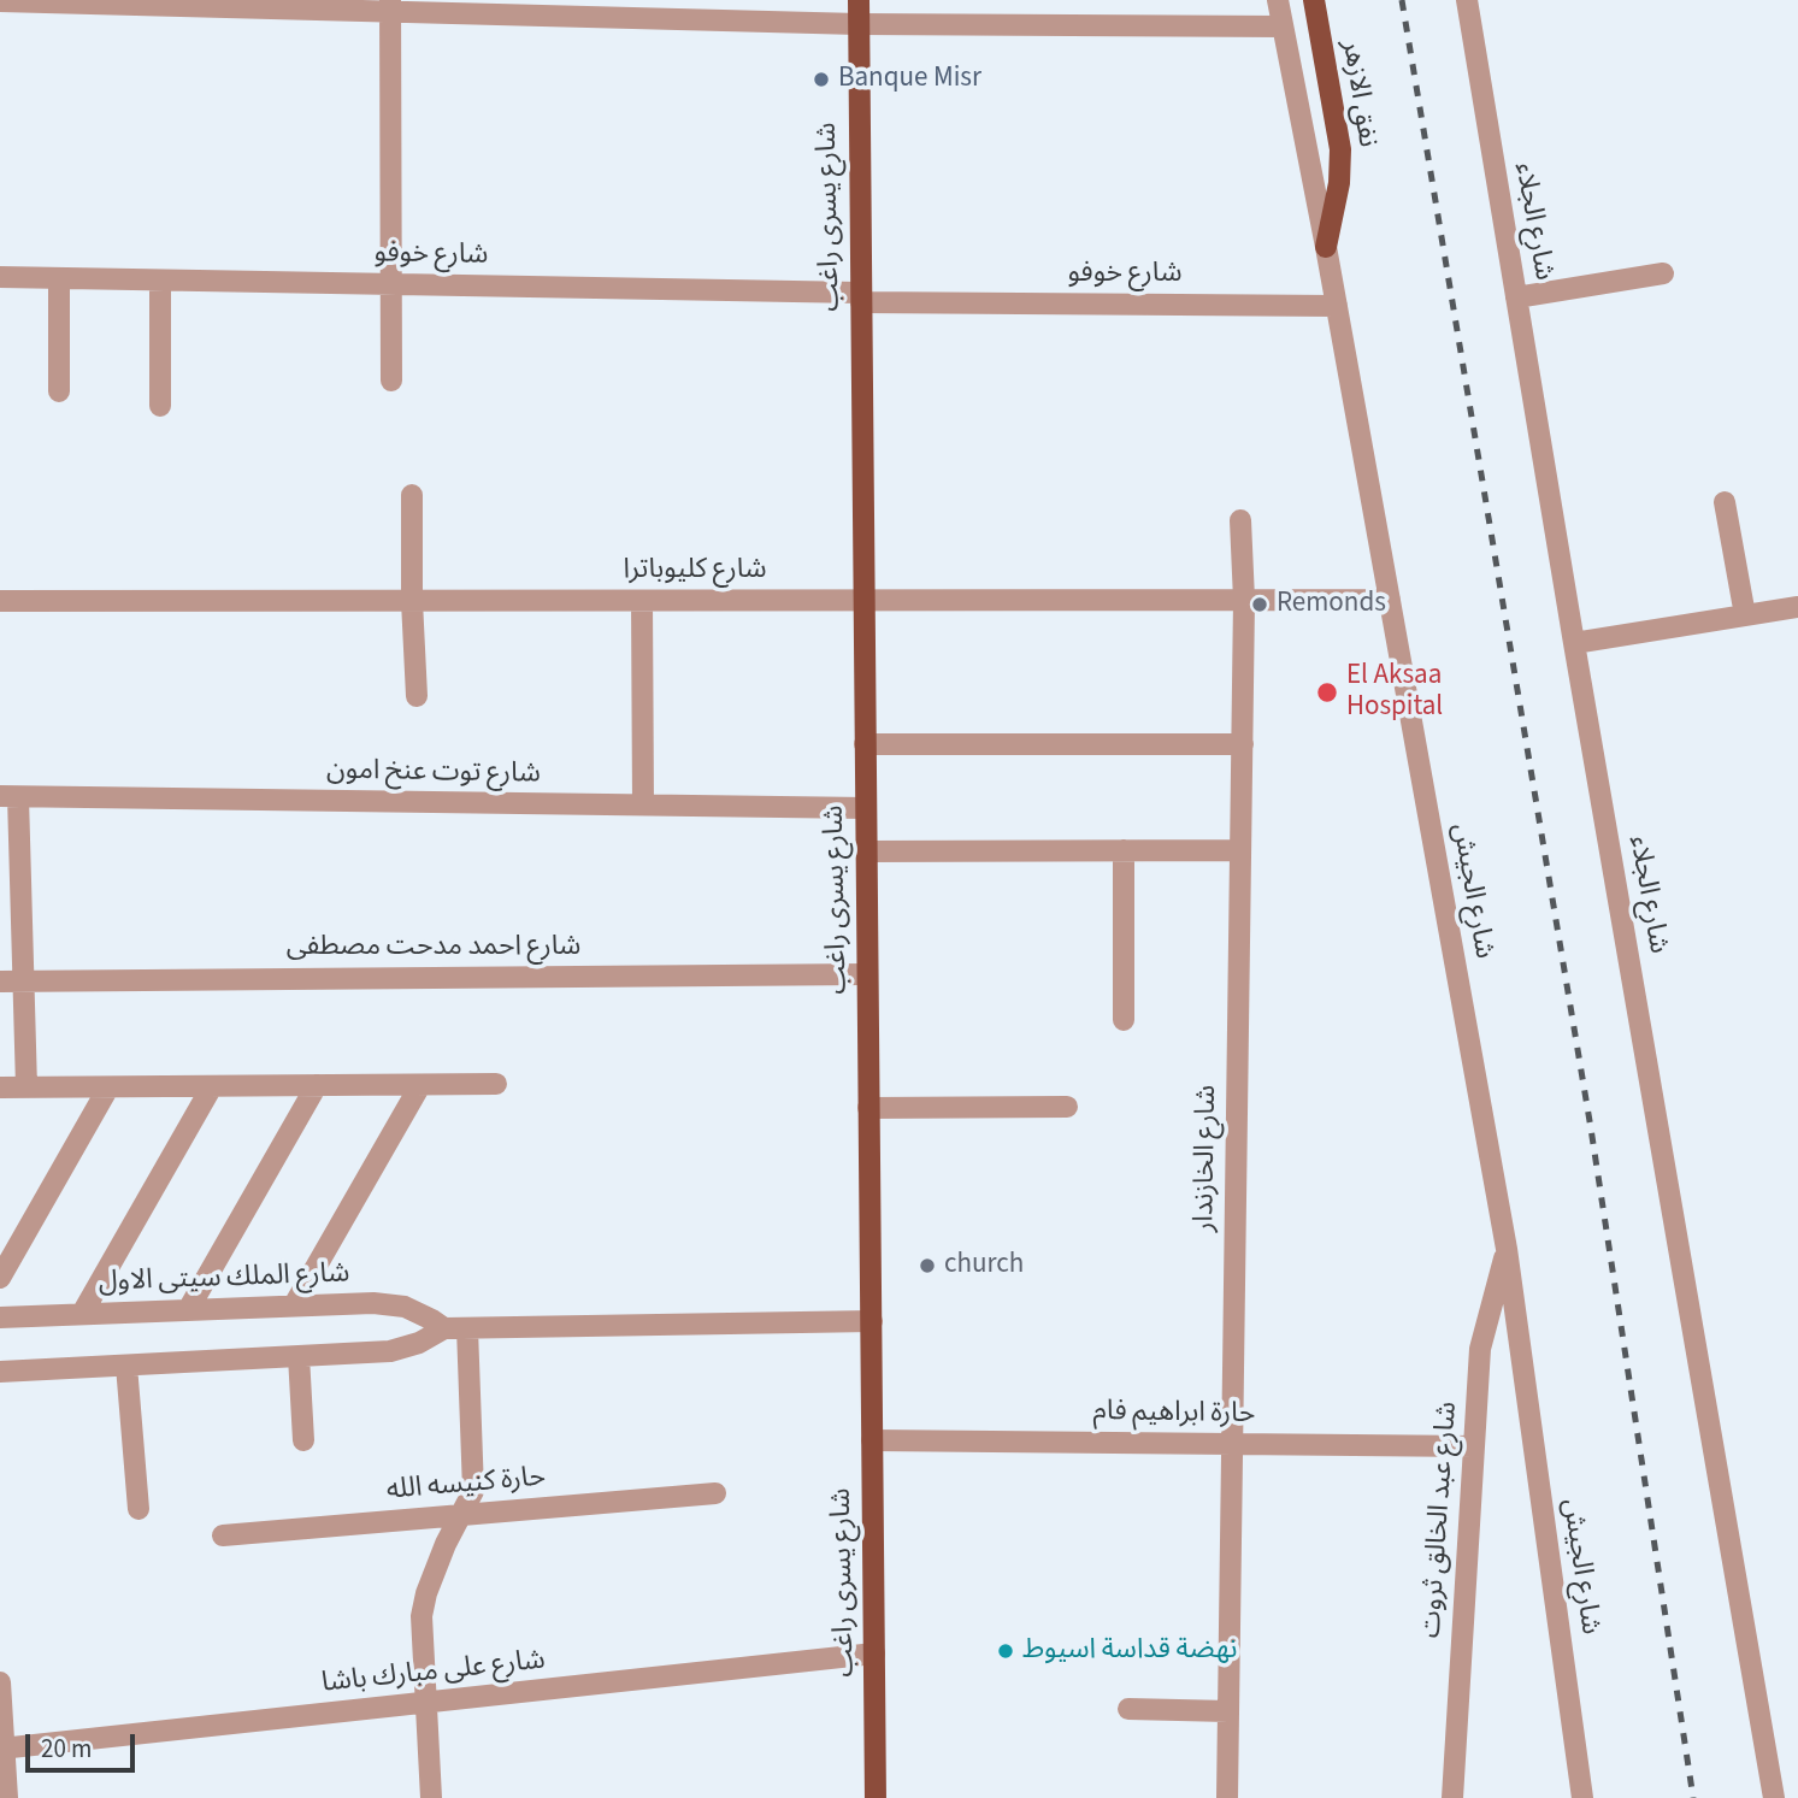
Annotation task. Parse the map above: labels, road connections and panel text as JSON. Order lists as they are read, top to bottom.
{
  "streets": {
    "main road": ["نفق الازهر", "شارع يسرى راغب"],
    "street": [
      "شارع الجلاء",
      "شارع خوفو",
      "شارع كليوباترا",
      "شارع توت عنخ امون",
      "شارع الجيش",
      "شارع احمد مدحت مصطفى",
      "شارع الخازندار",
      "شارع الملك سيتى الاول",
      "حارة ابراهيم فام",
      "حارة كنيسه الله",
      "شارع عبد الخالق ثروت",
      "شارع على مبارك باشا"
    ]
  },
  "crossings": [
    ["نفق الازهر", "شارع الجيش"],
    ["شارع يسرى راغب", "شارع خوفو"],
    ["شارع يسرى راغب", "شارع كليوباترا"],
    ["شارع يسرى راغب", "شارع توت عنخ امون"],
    ["شارع يسرى راغب", "شارع احمد مدحت مصطفى"],
    ["شارع يسرى راغب", "حارة ابراهيم فام"],
    ["شارع يسرى راغب", "شارع على مبارك باشا"],
    ["شارع خوفو", "شارع الجيش"],
    ["شارع كليوباترا", "شارع الجيش"],
    ["شارع كليوباترا", "شارع الخازندار"],
    ["شارع الجيش", "شارع عبد الخالق ثروت"],
    ["شارع الخازندار", "حارة ابراهيم فام"],
    ["حارة ابراهيم فام", "شارع عبد الخالق ثروت"]
  ],
  "places": [
    "Banque Misr",
    "Remonds",
    "El Aksaa Hospital",
    "church",
    "نهضة قداسة اسيوط"
  ],
  "scale_bar": "20 m"
}
